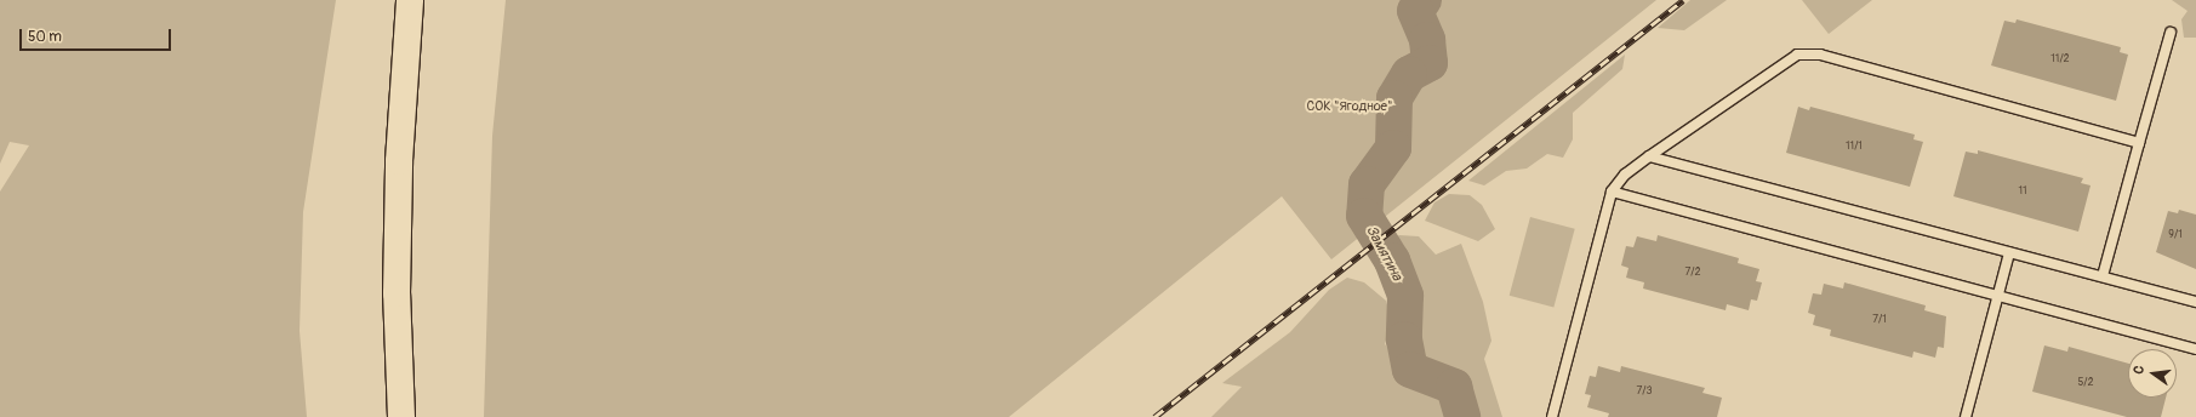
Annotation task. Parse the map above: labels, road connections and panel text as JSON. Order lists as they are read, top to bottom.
{
  "water": ["Замятина"],
  "parks": ["СОК \"Ягодное\""],
  "house_numbers": [
    "11/2",
    "11/1",
    "11",
    "9/1",
    "7/2",
    "7/1",
    "5/2",
    "7/3"
  ],
  "scale_bar": "50 m",
  "north": "left"
}
